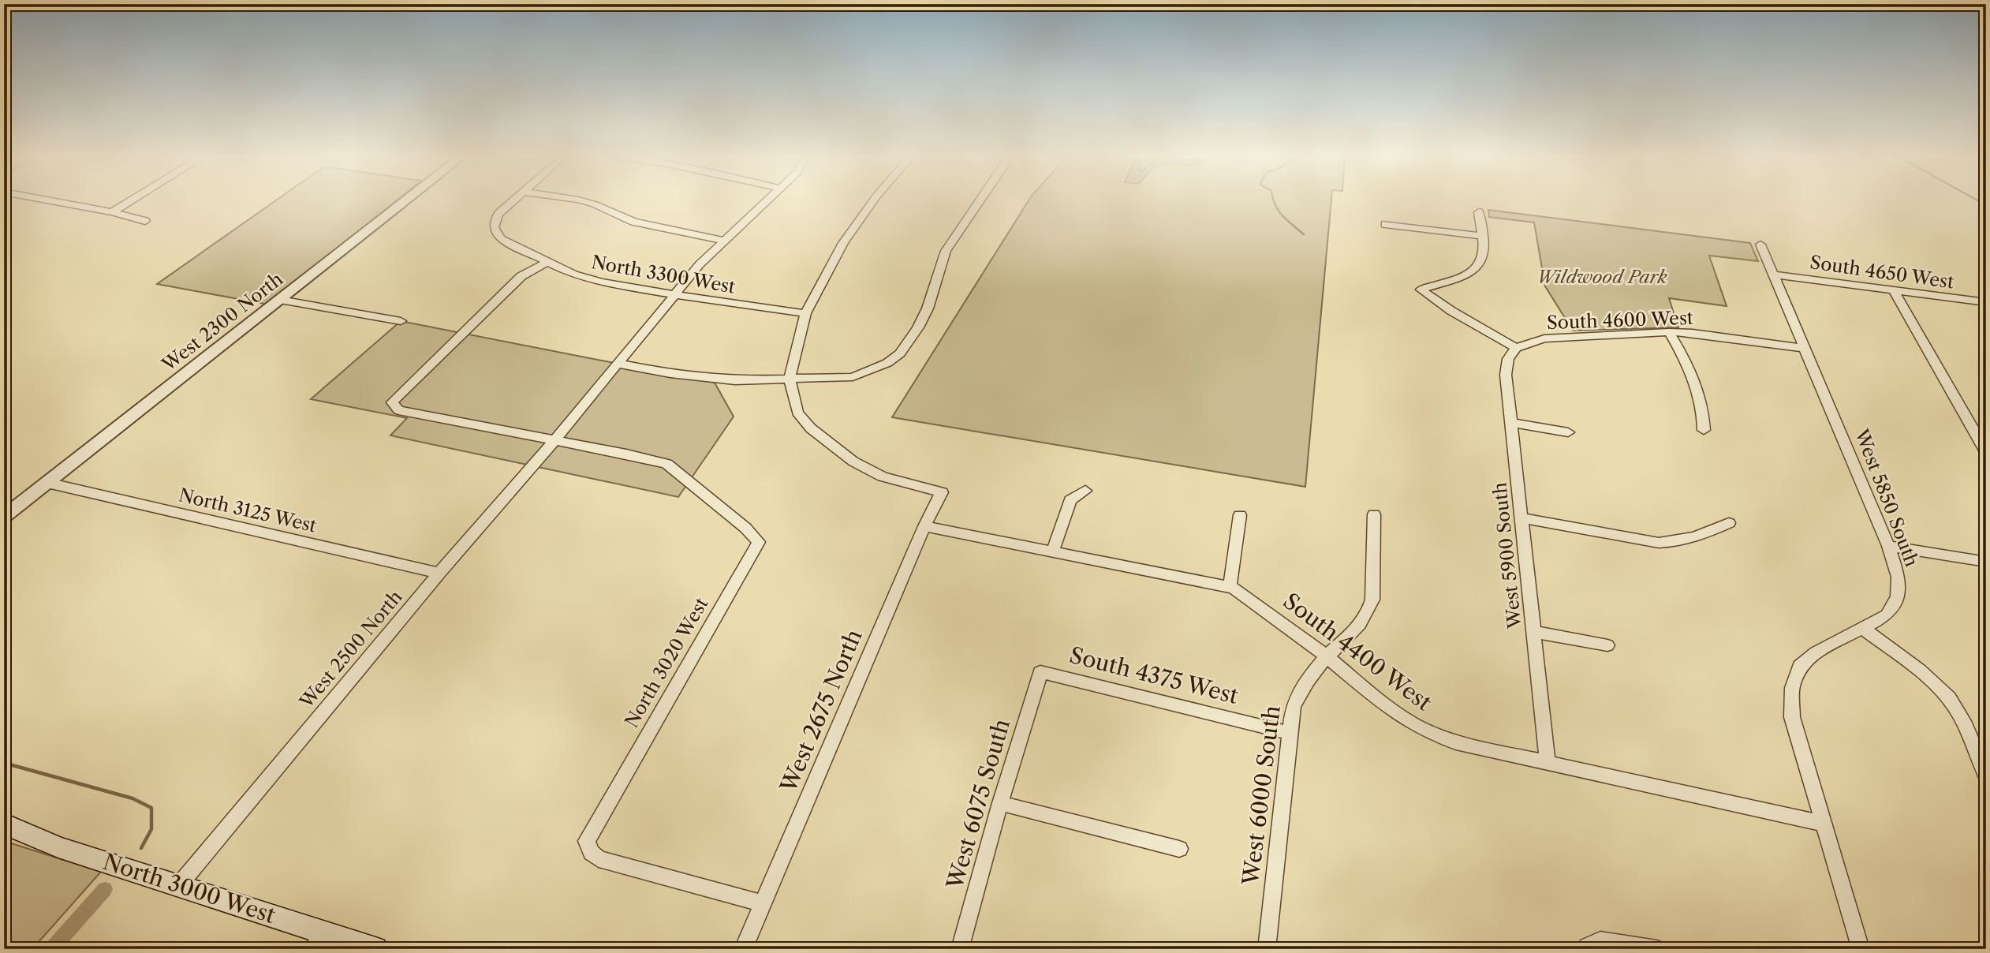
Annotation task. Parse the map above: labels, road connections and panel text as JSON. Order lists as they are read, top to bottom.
{
  "streets": {
    "main road": ["North 3000 West"],
    "street": [
      "South 4650 West",
      "North 3300 West",
      "South 4600 West",
      "West 2300 North",
      "West 5850 South",
      "North 3125 West",
      "West 5900 South",
      "West 2500 North",
      "South 4400 West",
      "North 3020 West",
      "South 4375 West",
      "West 2675 North",
      "West 6000 South",
      "West 6075 South"
    ]
  },
  "crossings": [
    ["South 4650 West", "West 5850 South"],
    ["North 3300 West", "West 2500 North"],
    ["South 4600 West", "West 5850 South"],
    ["South 4600 West", "West 5900 South"],
    ["West 2300 North", "North 3125 West"],
    ["West 5850 South", "South 4400 West"],
    ["North 3125 West", "West 2500 North"],
    ["West 5900 South", "South 4400 West"],
    ["West 2500 North", "North 3020 West"],
    ["West 2500 North", "North 3000 West"],
    ["South 4400 West", "West 2675 North"],
    ["South 4400 West", "West 6000 South"],
    ["North 3020 West", "West 2675 North"],
    ["South 4375 West", "West 6000 South"],
    ["South 4375 West", "West 6075 South"]
  ],
  "parks": ["Wildwood Park"]
}
